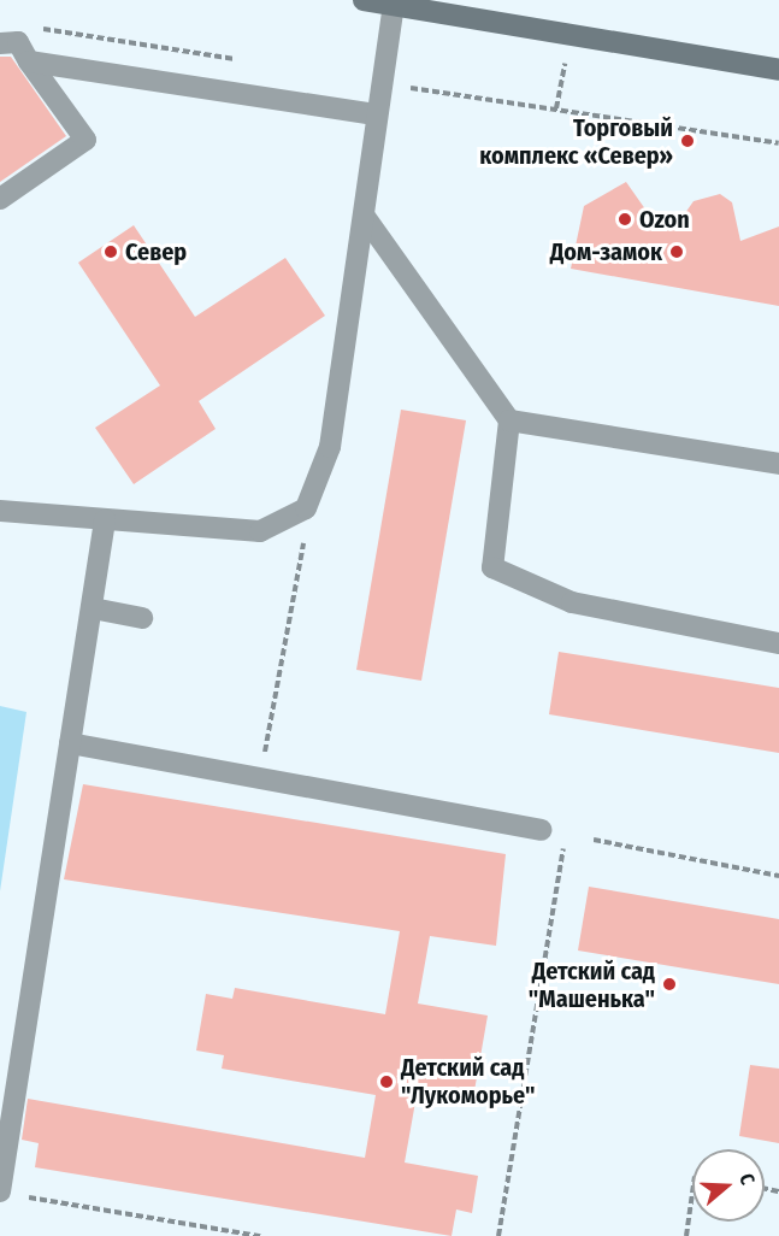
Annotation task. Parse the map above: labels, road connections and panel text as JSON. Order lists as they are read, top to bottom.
{
  "places": [
    "Торговый комплекс «Север»",
    "Ozon",
    "Север",
    "Дом-замок",
    "Детский сад \"Машенька\"",
    "Детский сад \"Лукоморье\""
  ],
  "north": "right"
}
